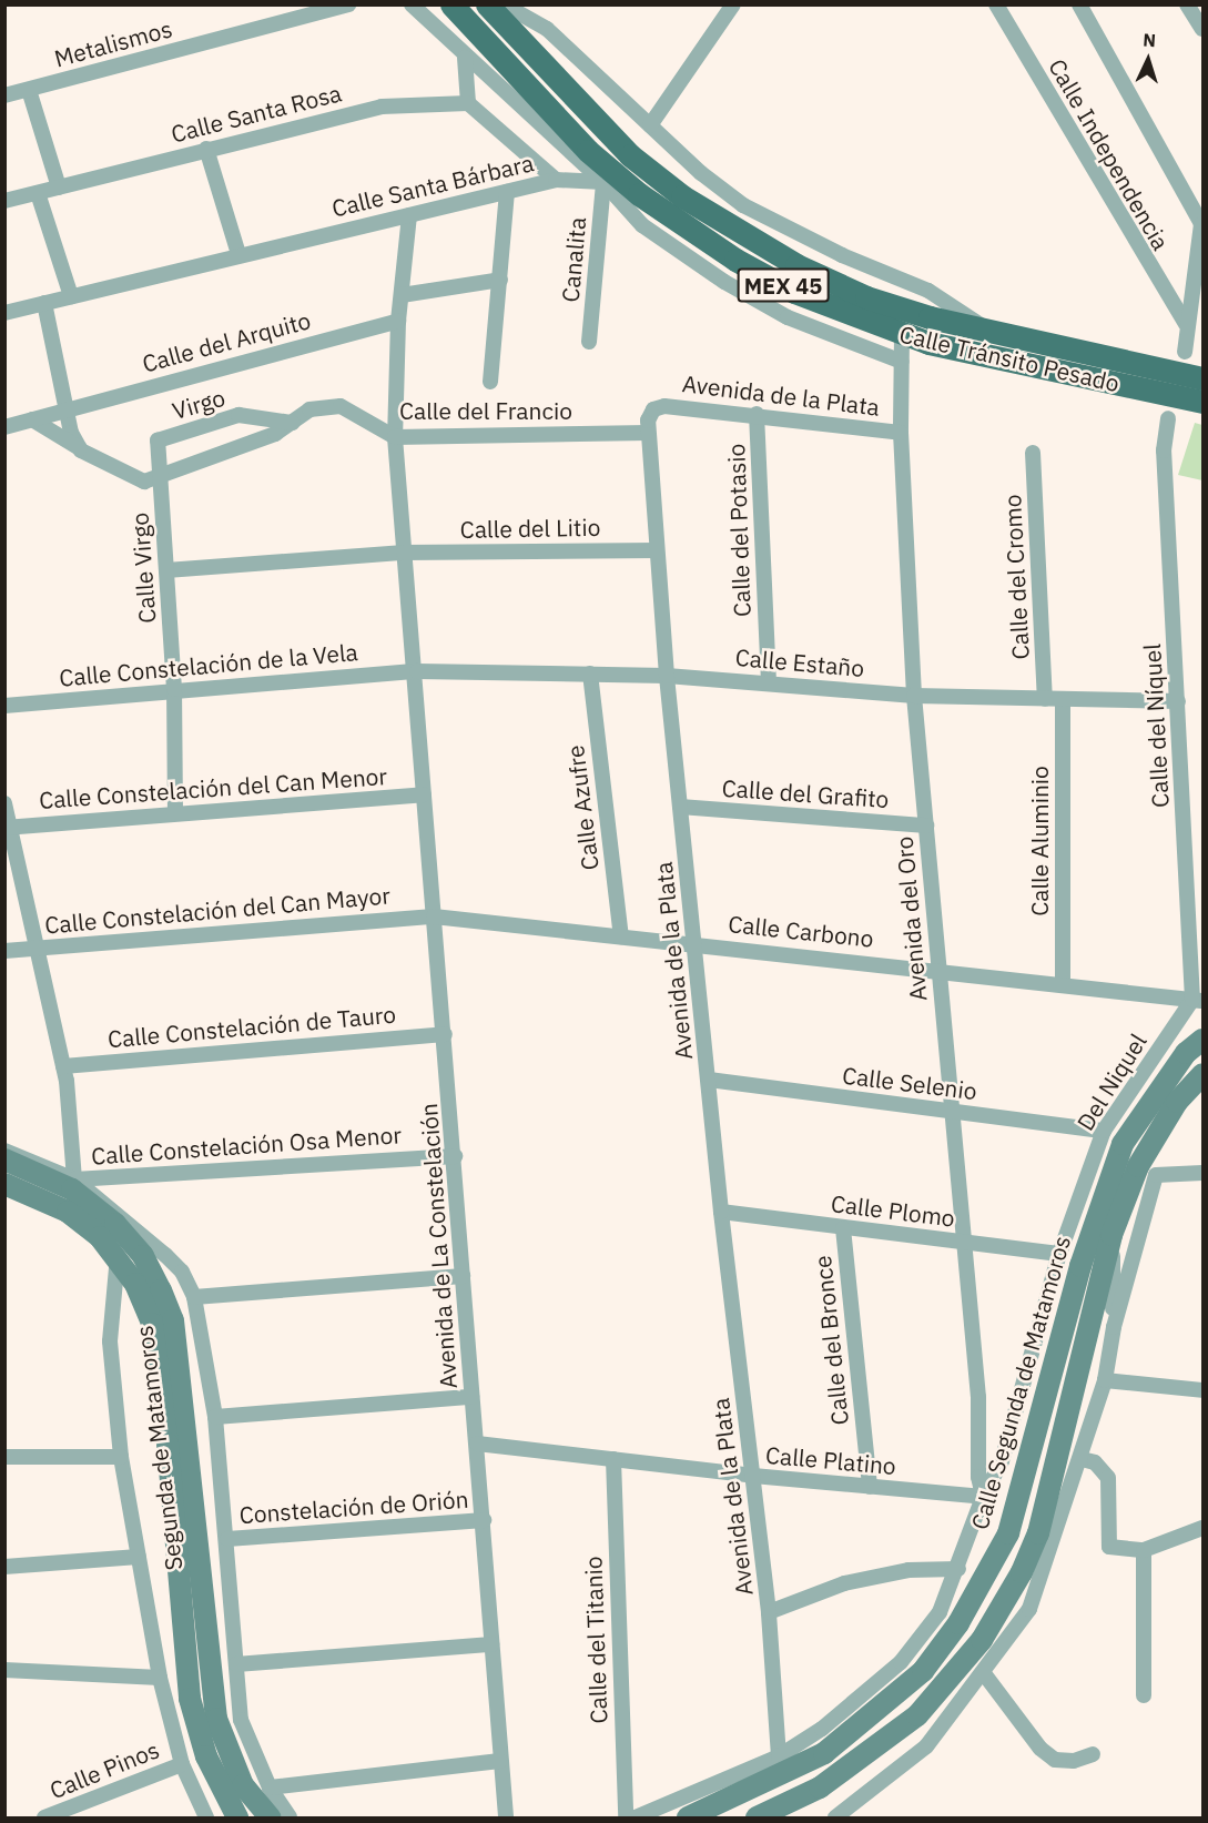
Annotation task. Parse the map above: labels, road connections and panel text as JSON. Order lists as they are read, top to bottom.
{
  "streets": {
    "main road": [
      "MEX 45",
      "Calle Tránsito Pesado",
      "Calle Segunda de Matamoros",
      "Segunda de Matamoros"
    ],
    "street": [
      "Metalismos",
      "Calle Santa Rosa",
      "Calle Independencia",
      "Calle Santa Bárbara",
      "Canalita",
      "Calle del Arquito",
      "Avenida de la Plata",
      "Virgo",
      "Calle del Francio",
      "Calle del Litio",
      "Calle del Potasio",
      "Calle Virgo",
      "Calle del Cromo",
      "Calle Estaño",
      "Calle Constelación de la Vela",
      "Calle del Níquel",
      "Calle Constelación del Can Menor",
      "Calle del Grafito",
      "Calle Azufre",
      "Calle Aluminio",
      "Calle Constelación del Can Mayor",
      "Avenida del Oro",
      "Calle Carbono",
      "Calle Constelación de Tauro",
      "Del Niquel",
      "Calle Selenio",
      "Calle Constelación Osa Menor",
      "Calle Plomo",
      "Avenida de La Constelación",
      "Calle del Bronce",
      "Calle Platino",
      "Constelación de Orión",
      "Calle del Titanio",
      "Calle Pinos"
    ]
  },
  "crossings": [
    ["Calle Santa Bárbara", "Canalita"],
    ["Calle Santa Bárbara", "Calle Tránsito Pesado"],
    ["Calle Santa Bárbara", "Avenida de La Constelación"],
    ["Calle del Arquito", "Calle del Francio"],
    ["Calle del Arquito", "Avenida de La Constelación"],
    ["Calle Tránsito Pesado", "Avenida del Oro"],
    ["Avenida de la Plata", "Calle del Francio"],
    ["Avenida de la Plata", "Calle del Litio"],
    ["Avenida de la Plata", "Calle del Potasio"],
    ["Avenida de la Plata", "Calle Estaño"],
    ["Avenida de la Plata", "Calle del Grafito"],
    ["Avenida de la Plata", "Avenida del Oro"],
    ["Avenida de la Plata", "Calle Carbono"],
    ["Avenida de la Plata", "Calle Selenio"],
    ["Avenida de la Plata", "Calle Plomo"],
    ["Avenida de la Plata", "Calle Platino"],
    ["Virgo", "Calle del Francio"],
    ["Virgo", "Calle Virgo"],
    ["Calle del Francio", "Calle Virgo"],
    ["Calle del Francio", "Avenida de La Constelación"],
    ["Calle del Litio", "Calle Virgo"],
    ["Calle del Litio", "Avenida de La Constelación"],
    ["Calle del Potasio", "Calle Estaño"],
    ["Calle Virgo", "Calle Constelación de la Vela"],
    ["Calle Virgo", "Calle Constelación del Can Menor"],
    ["Calle del Cromo", "Calle Estaño"],
    ["Calle Estaño", "Calle Constelación de la Vela"],
    ["Calle Estaño", "Calle del Níquel"],
    ["Calle Estaño", "Calle Azufre"],
    ["Calle Estaño", "Calle Aluminio"],
    ["Calle Estaño", "Avenida del Oro"],
    ["Calle Estaño", "Avenida de La Constelación"],
    ["Calle Constelación de la Vela", "Avenida de La Constelación"],
    ["Calle del Níquel", "Calle Carbono"],
    ["Calle del Níquel", "Del Niquel"],
    ["Calle Constelación del Can Menor", "Avenida de La Constelación"],
    ["Calle del Grafito", "Avenida del Oro"],
    ["Calle Azufre", "Calle Carbono"],
    ["Calle Aluminio", "Calle Carbono"],
    ["Calle Constelación del Can Mayor", "Calle Carbono"],
    ["Calle Constelación del Can Mayor", "Avenida de La Constelación"],
    ["Avenida del Oro", "Calle Carbono"],
    ["Avenida del Oro", "Del Niquel"],
    ["Avenida del Oro", "Calle Selenio"],
    ["Avenida del Oro", "Calle Plomo"],
    ["Avenida del Oro", "Calle Platino"],
    ["Calle Carbono", "Del Niquel"],
    ["Calle Carbono", "Avenida de La Constelación"],
    ["Calle Constelación de Tauro", "Avenida de La Constelación"],
    ["Del Niquel", "Calle Selenio"],
    ["Del Niquel", "Calle Plomo"],
    ["Del Niquel", "Calle Platino"],
    ["Calle Constelación Osa Menor", "Avenida de La Constelación"],
    ["Calle Constelación Osa Menor", "Segunda de Matamoros"],
    ["Calle Plomo", "Calle del Bronce"],
    ["Avenida de La Constelación", "Calle Platino"],
    ["Avenida de La Constelación", "Constelación de Orión"],
    ["Calle del Bronce", "Calle Platino"],
    ["Calle Platino", "Calle del Titanio"]
  ],
  "north": "top"
}
